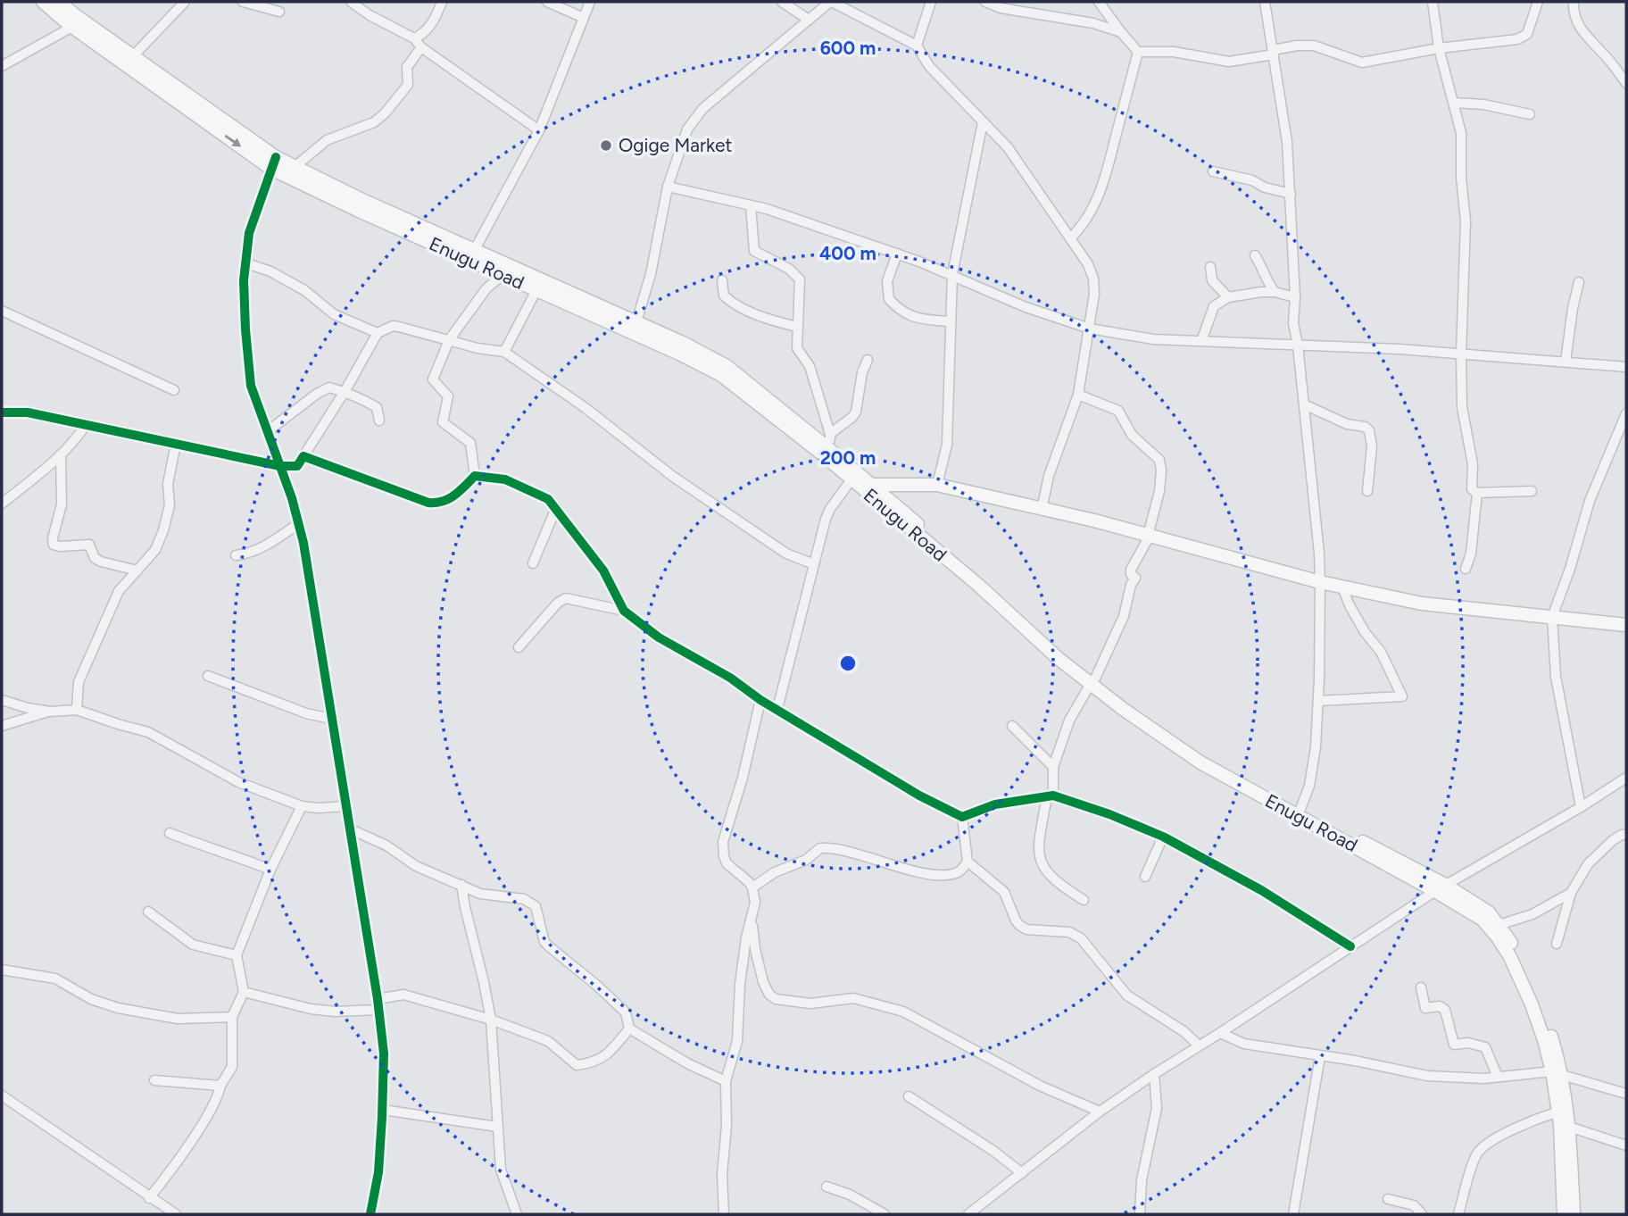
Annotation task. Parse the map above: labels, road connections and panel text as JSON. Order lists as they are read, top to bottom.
{
  "streets": {
    "main road": ["Enugu Road"]
  },
  "places": ["Ogige Market"],
  "rings": ["600 m", "400 m", "200 m"]
}
